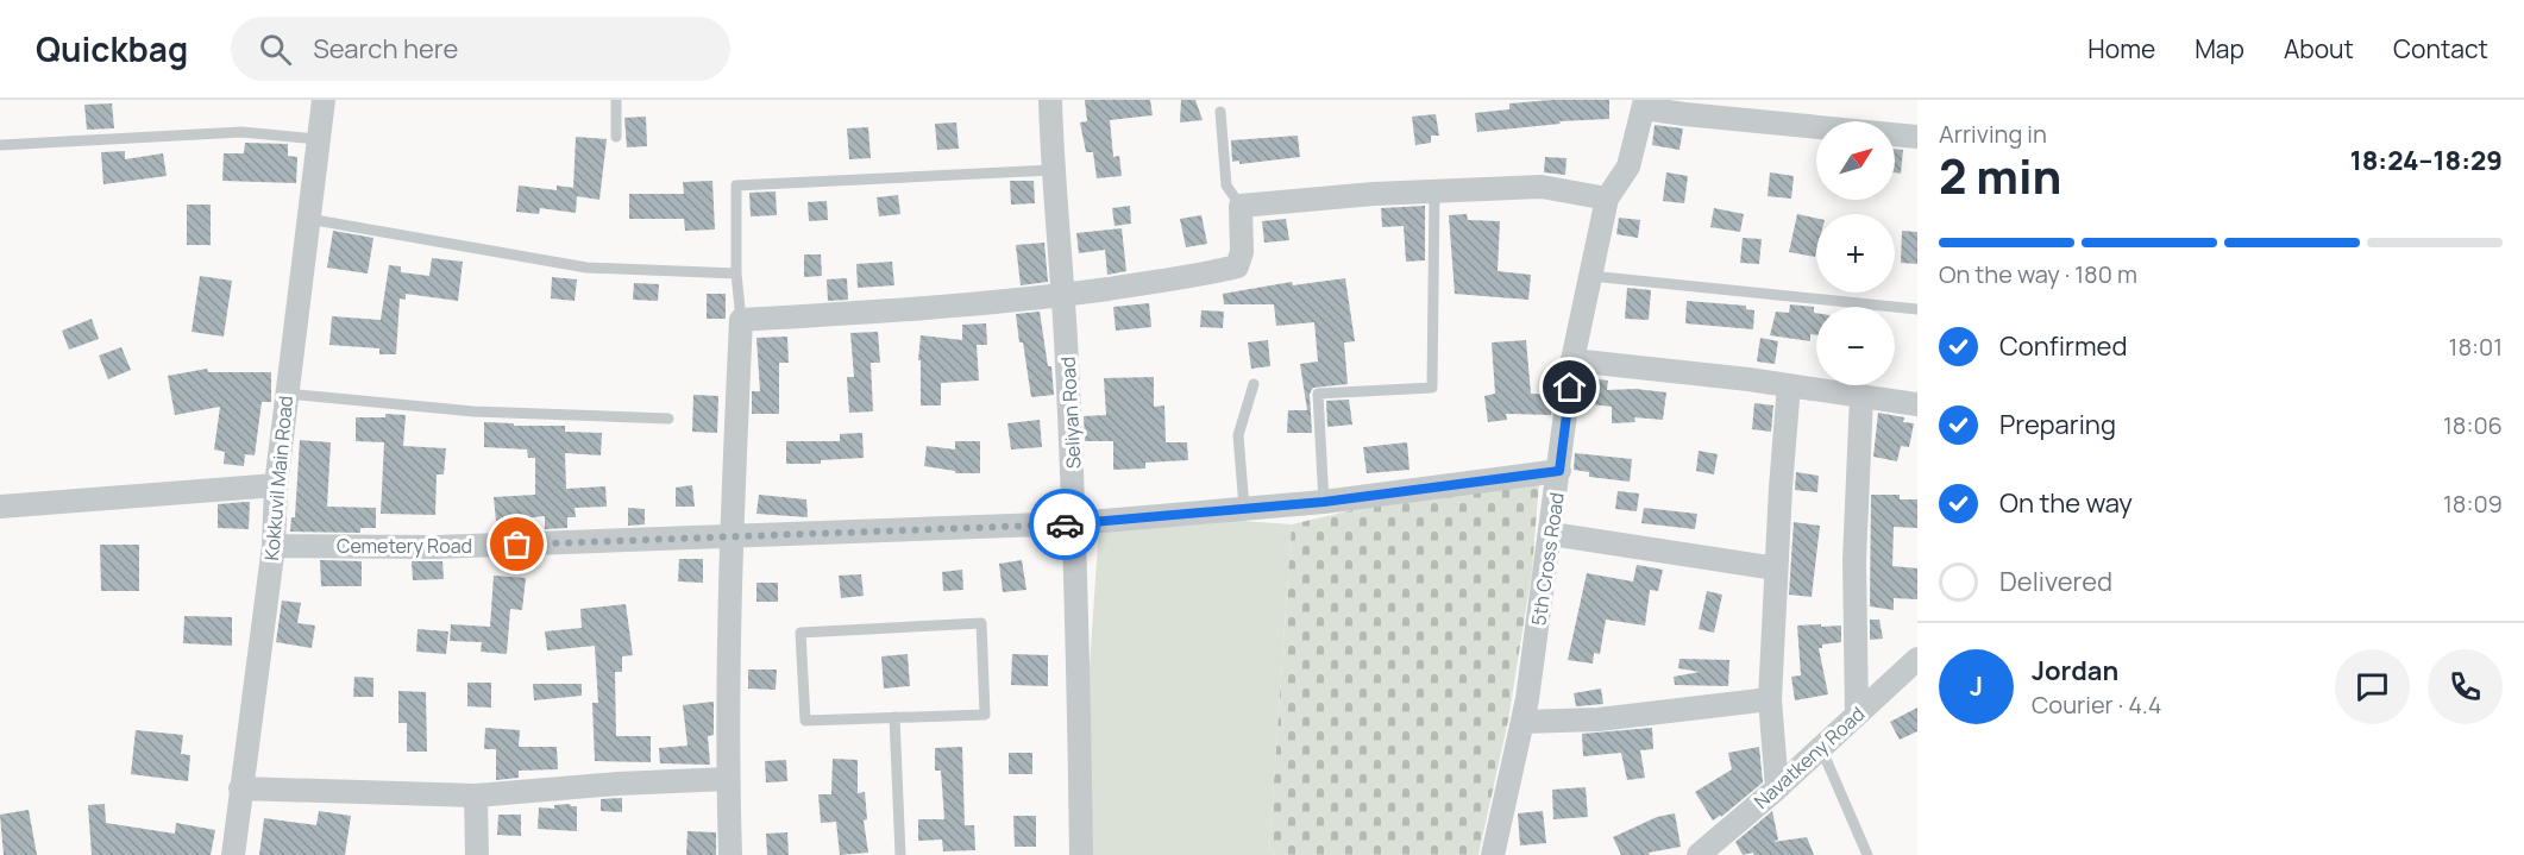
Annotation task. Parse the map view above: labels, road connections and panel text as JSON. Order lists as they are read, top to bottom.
{
  "streets": {
    "street": [
      "Seliyan Road",
      "Kokkuvil Main Road",
      "Cemetery Road",
      "5th Cross Road",
      "Navatkeny Road"
    ]
  },
  "crossings": [
    ["Seliyan Road", "Cemetery Road"],
    ["Kokkuvil Main Road", "Cemetery Road"],
    ["Cemetery Road", "5th Cross Road"]
  ],
  "north": "top right",
  "page": {
    "header": "Quickbag",
    "search": "Search here",
    "nav": [
      "Home",
      "Map",
      "About",
      "Contact"
    ],
    "heading": ["2 min", "Arriving in", "18:24–18:29"],
    "panel": ["Jordan", "Courier · 4.4"],
    "map_buttons": ["+", "−"],
    "bar": "On the way · 180 m",
    "list": [
      ["Confirmed", "18:01"],
      ["Preparing", "18:06"],
      ["On the way", "18:09"],
      "Delivered"
    ],
    "round": "J"
  }
}
